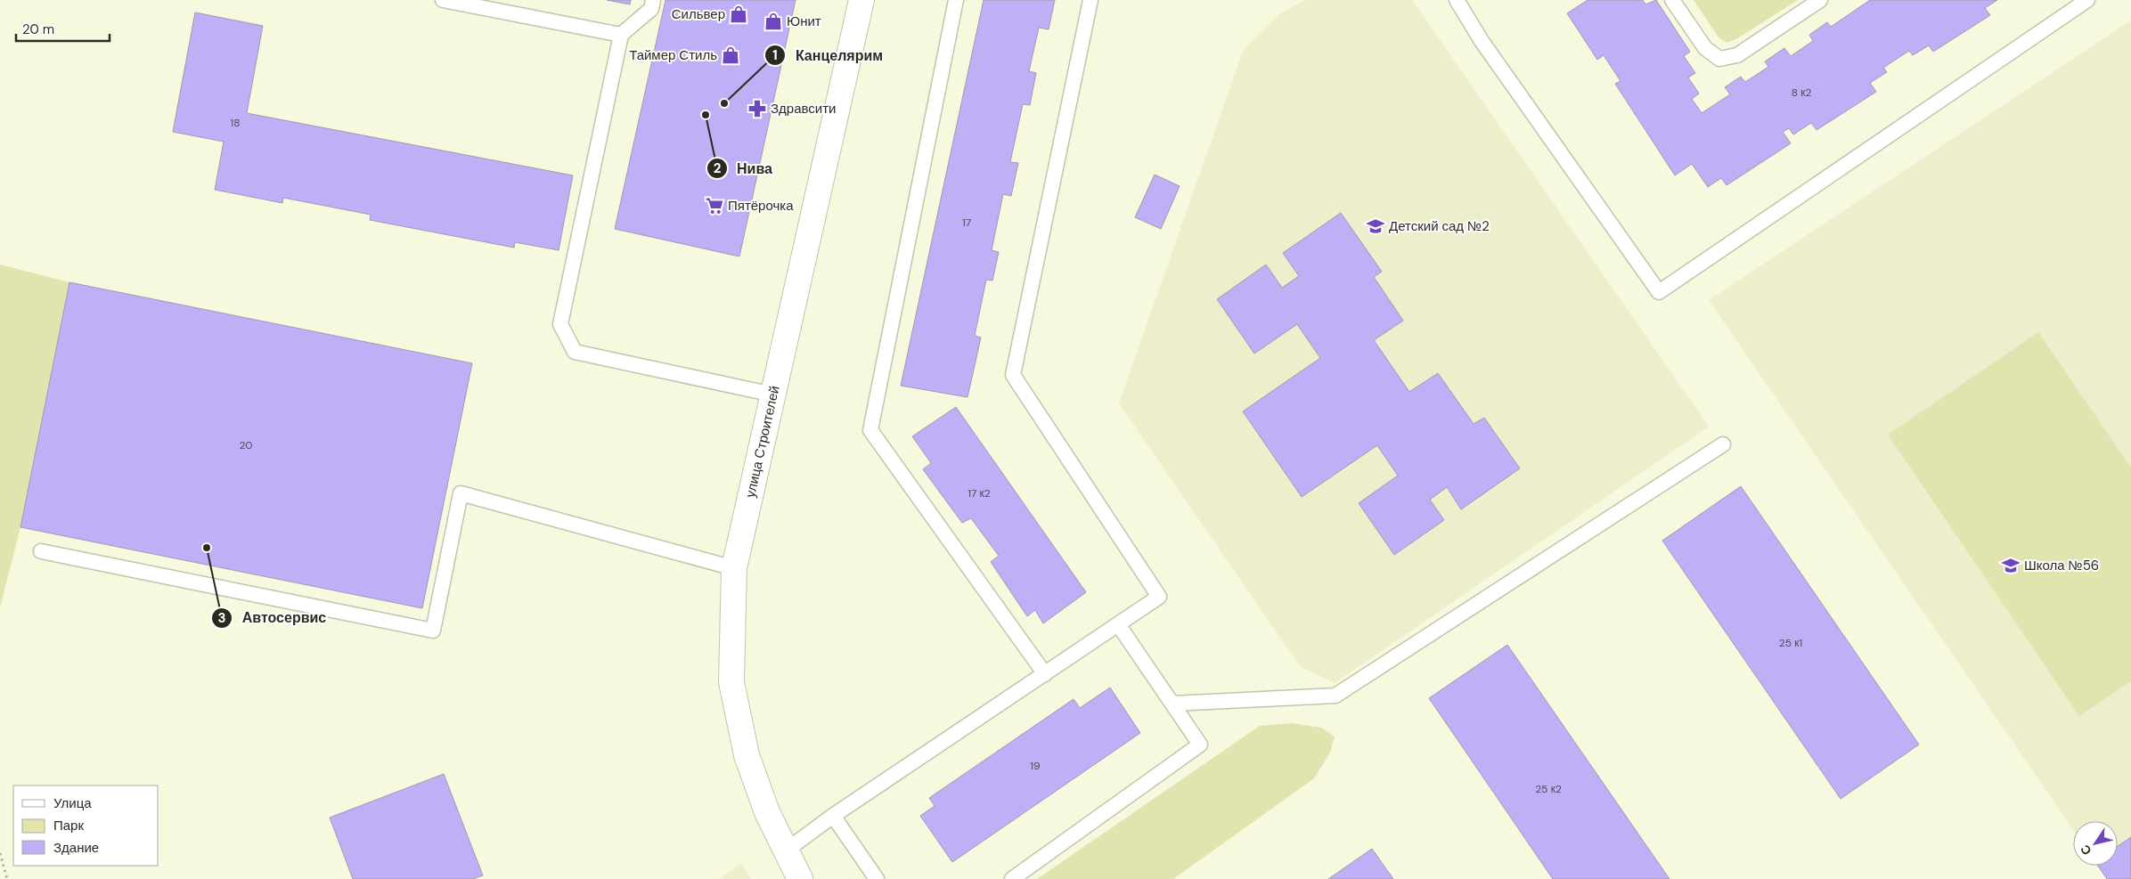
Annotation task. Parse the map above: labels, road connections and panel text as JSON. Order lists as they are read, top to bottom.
{
  "streets": {
    "street": ["улица Строителей"]
  },
  "places": {
    "shop": ["Сильвер", "Юнит", "Таймер Стиль"],
    "other": ["Канцелярим", "Нива", "Автосервис"],
    "pharmacy": ["Здравсити"],
    "supermarket": ["Пятёрочка"],
    "school or university": ["Детский сад №2", "Школа №56"]
  },
  "house_numbers": [
    "8 к2",
    "18",
    "17",
    "20",
    "17 к2",
    "25 к1",
    "19",
    "25 к2"
  ],
  "legend": ["Улица", "Парк", "Здание"],
  "scale_bar": "20 m",
  "north": "bottom left"
}
